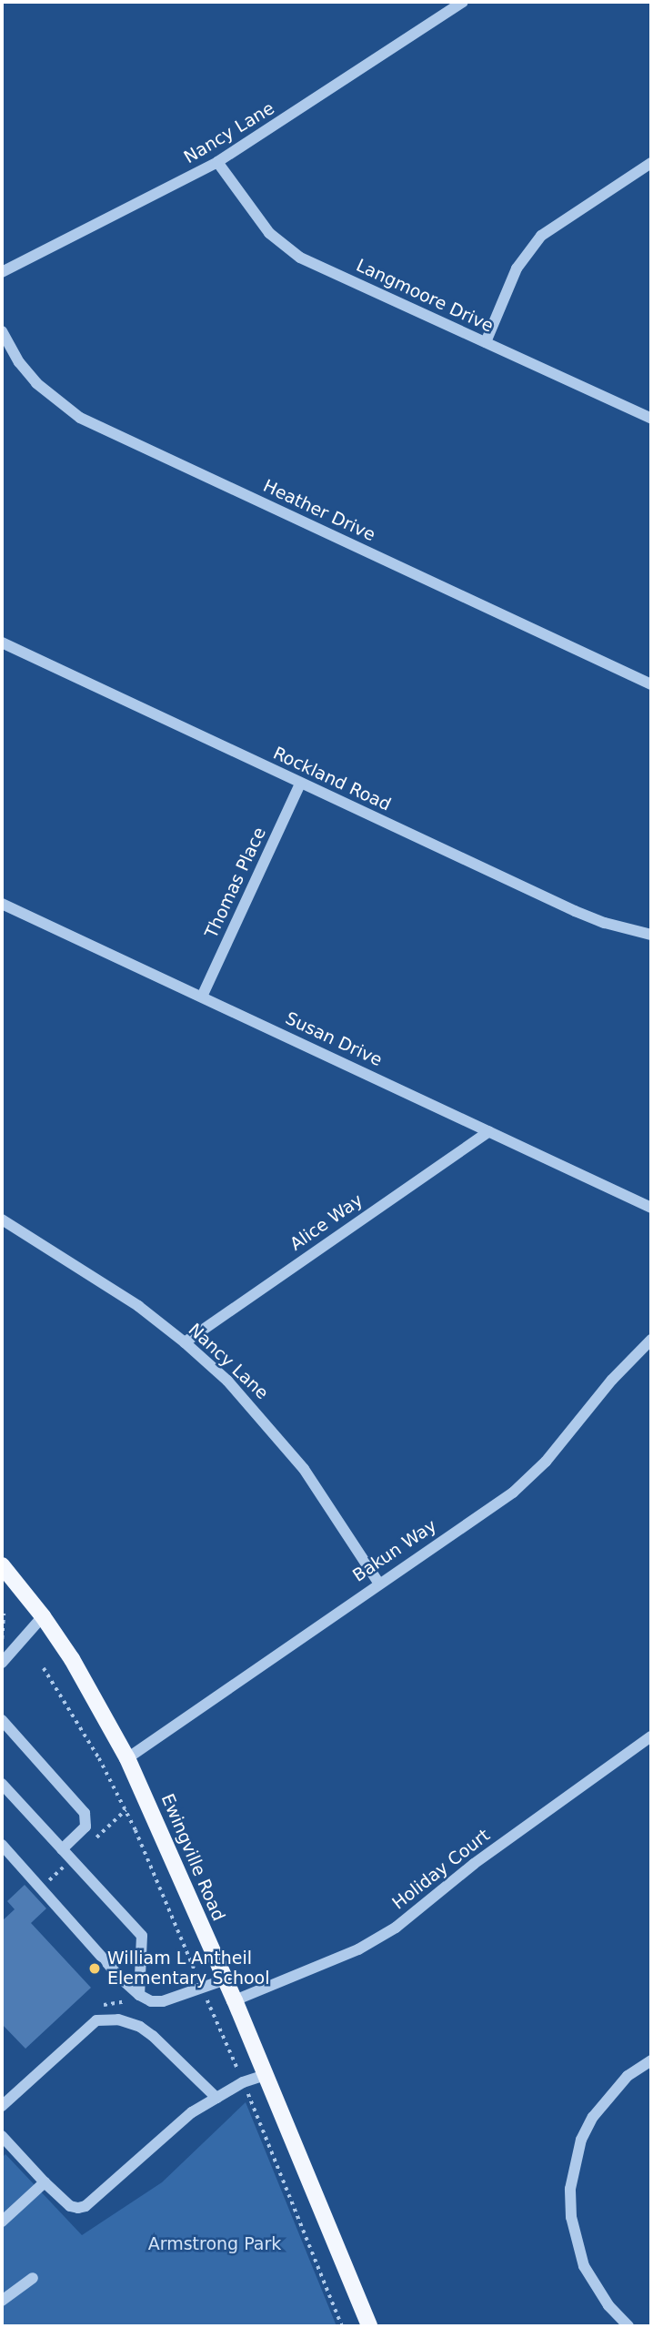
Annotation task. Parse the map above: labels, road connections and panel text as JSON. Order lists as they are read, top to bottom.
{
  "streets": {
    "main road": ["Ewingville Road"],
    "street": [
      "Nancy Lane",
      "Langmoore Drive",
      "Heather Drive",
      "Rockland Road",
      "Thomas Place",
      "Susan Drive",
      "Alice Way",
      "Bakun Way",
      "Holiday Court"
    ]
  },
  "crossings": [
    ["Nancy Lane", "Langmoore Drive"],
    ["Nancy Lane", "Alice Way"],
    ["Nancy Lane", "Bakun Way"],
    ["Rockland Road", "Thomas Place"],
    ["Thomas Place", "Susan Drive"],
    ["Susan Drive", "Alice Way"],
    ["Bakun Way", "Ewingville Road"],
    ["Ewingville Road", "Holiday Court"]
  ],
  "parks": ["Armstrong Park"],
  "places": ["William L Antheil Elementary School"]
}
